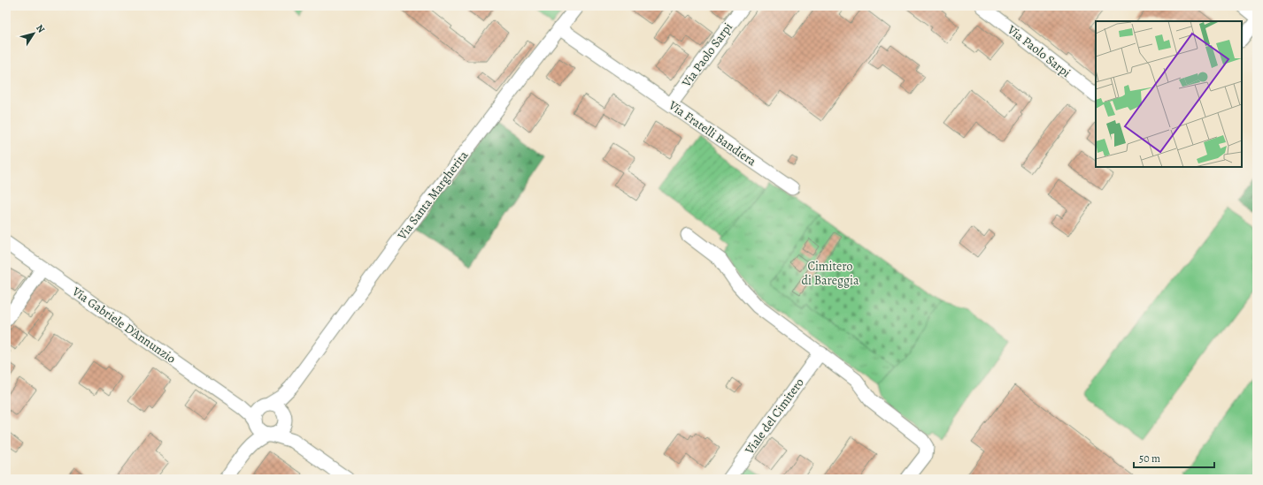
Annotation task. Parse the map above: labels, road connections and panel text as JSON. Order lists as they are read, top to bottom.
{
  "streets": {
    "street": [
      "Via Paolo Sarpi",
      "Via Fratelli Bandiera",
      "Via Santa Margherita",
      "Via Gabriele D'Annunzio",
      "Viale del Cimitero"
    ]
  },
  "crossings": [
    ["Via Paolo Sarpi", "Via Fratelli Bandiera"],
    ["Via Fratelli Bandiera", "Via Santa Margherita"],
    ["Via Santa Margherita", "Via Gabriele D'Annunzio"]
  ],
  "parks": ["Cimitero di Bareggia"],
  "scale_bar": "50 m",
  "north": "top right"
}
